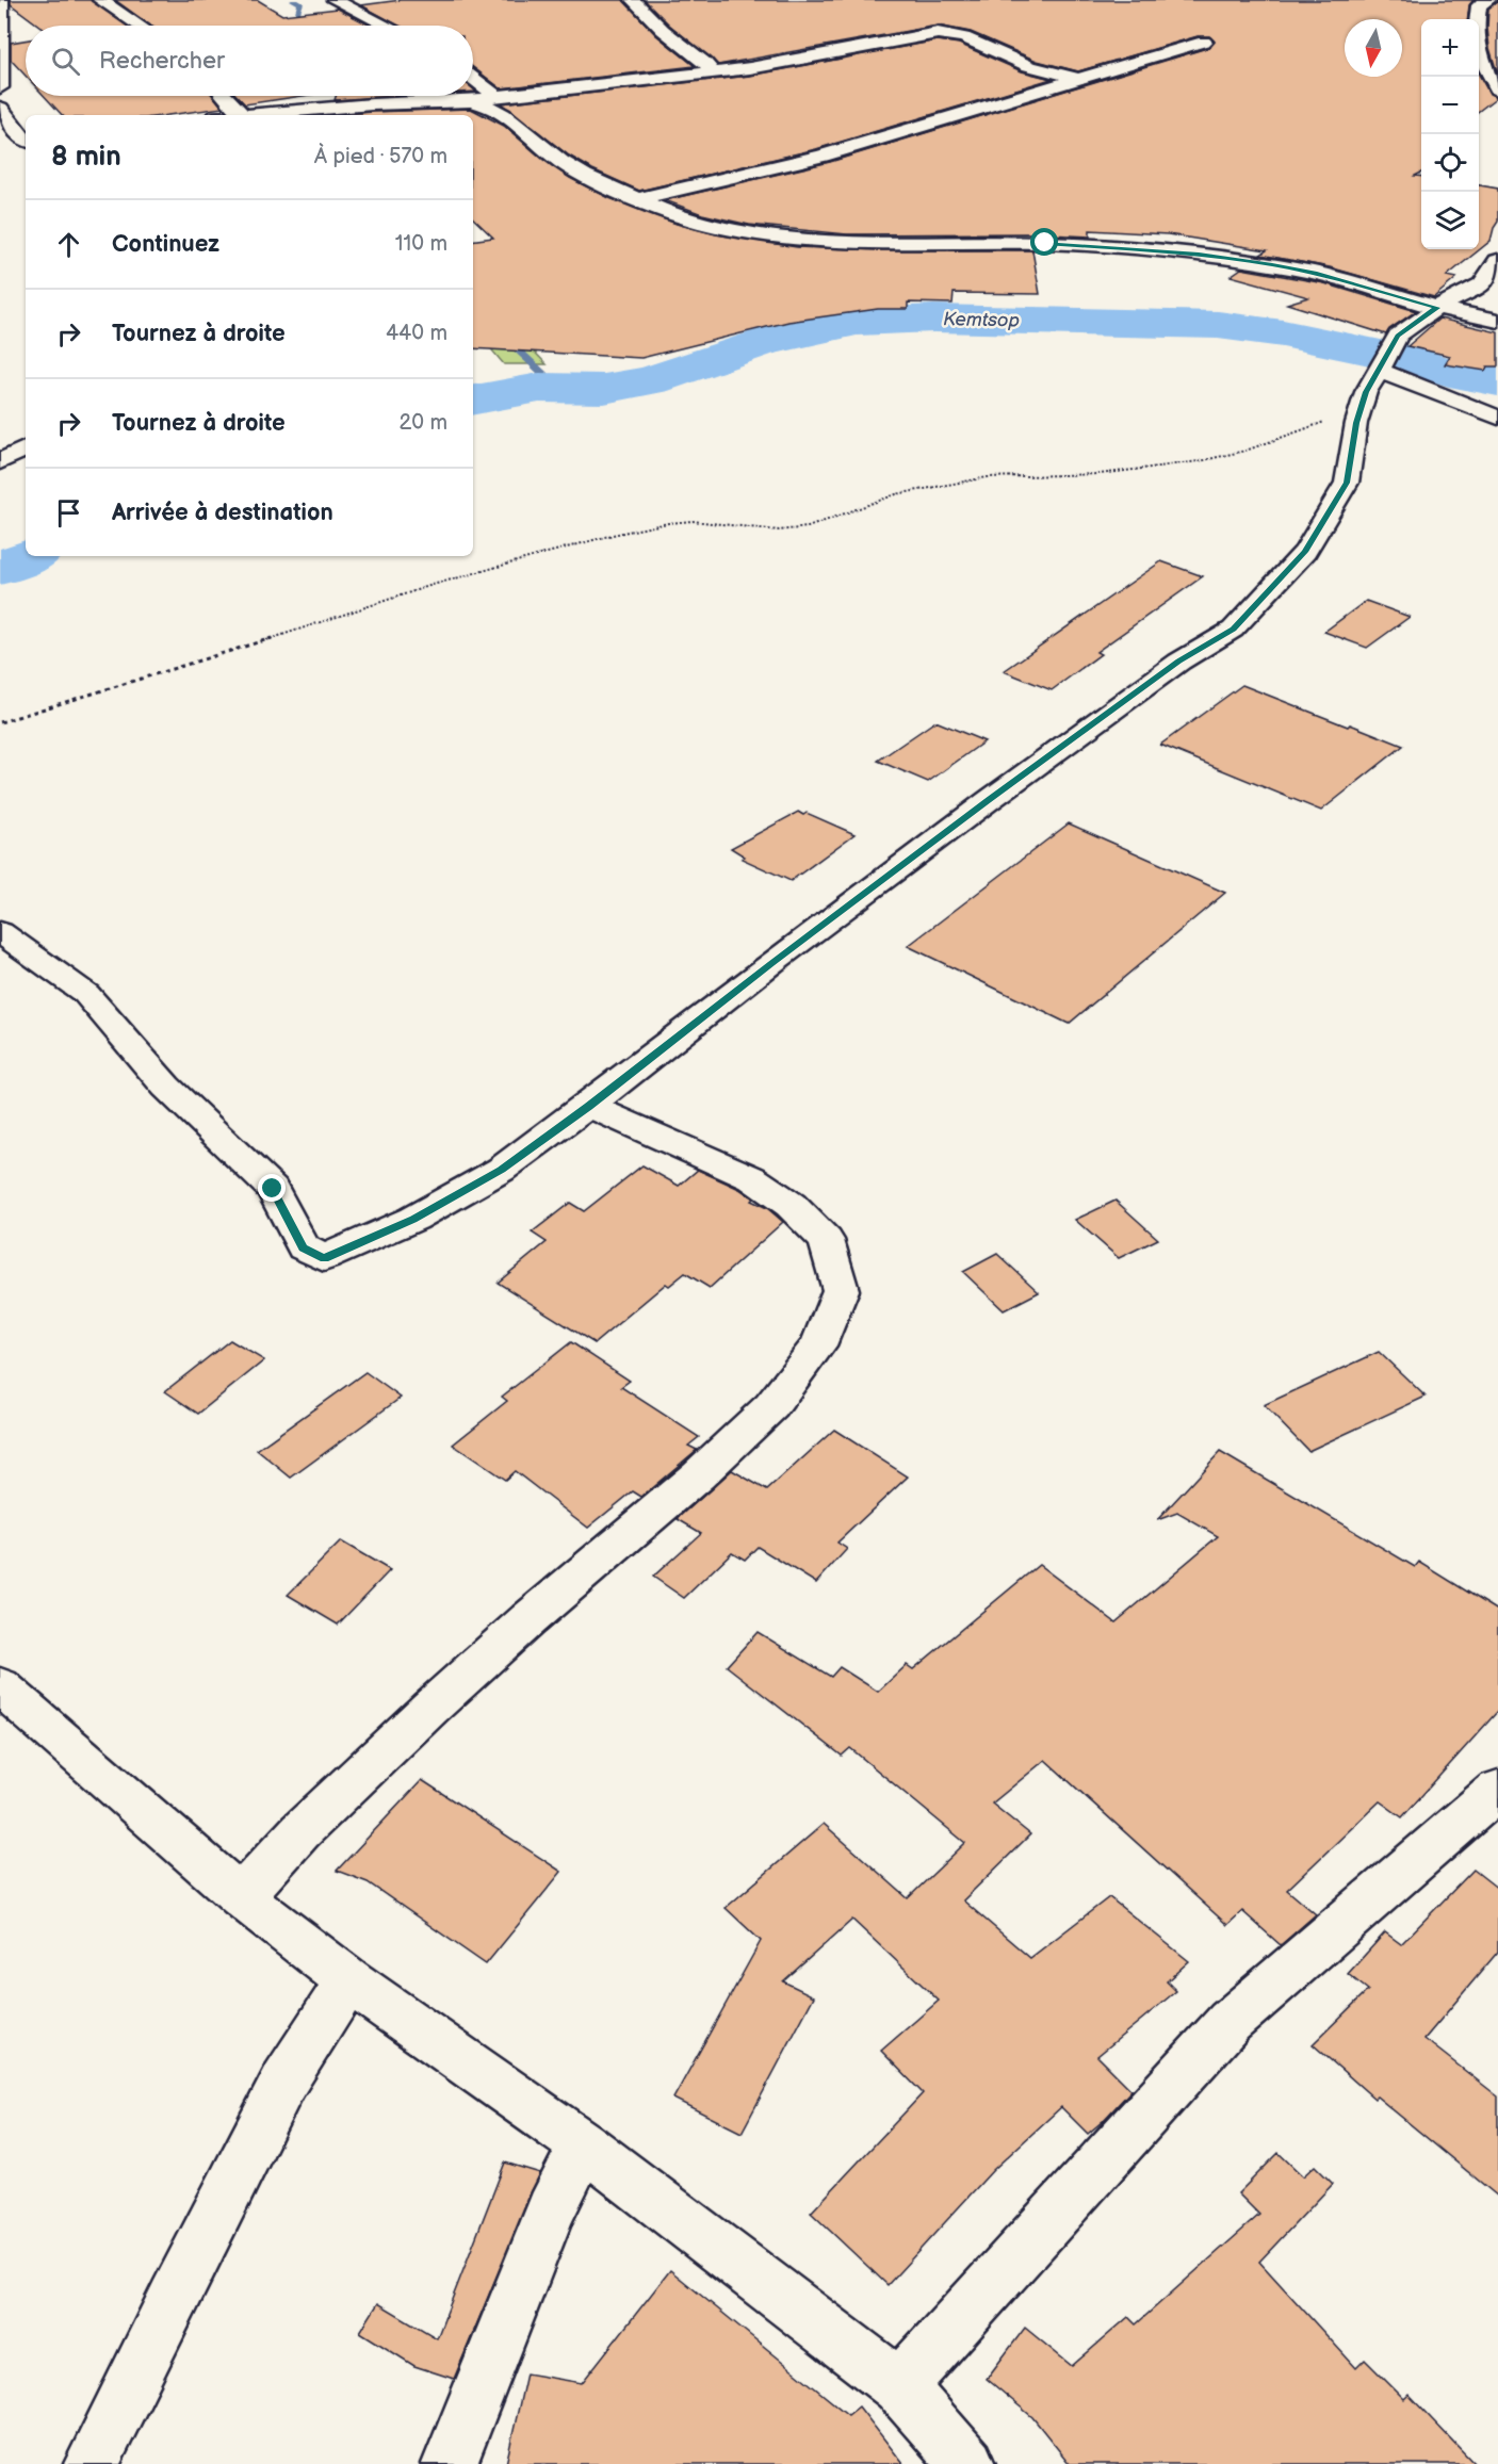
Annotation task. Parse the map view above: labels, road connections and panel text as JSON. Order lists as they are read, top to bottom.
{
  "water": ["Kemtsop"],
  "north": "bottom",
  "page": {
    "map_buttons": ["+", "−"],
    "search": "Rechercher",
    "heading": ["8 min", "À pied · 570 m"],
    "list": [
      ["Continuez", "110 m"],
      ["Tournez à droite", "440 m"],
      ["Tournez à droite", "20 m"],
      "Arrivée à destination"
    ]
  }
}
